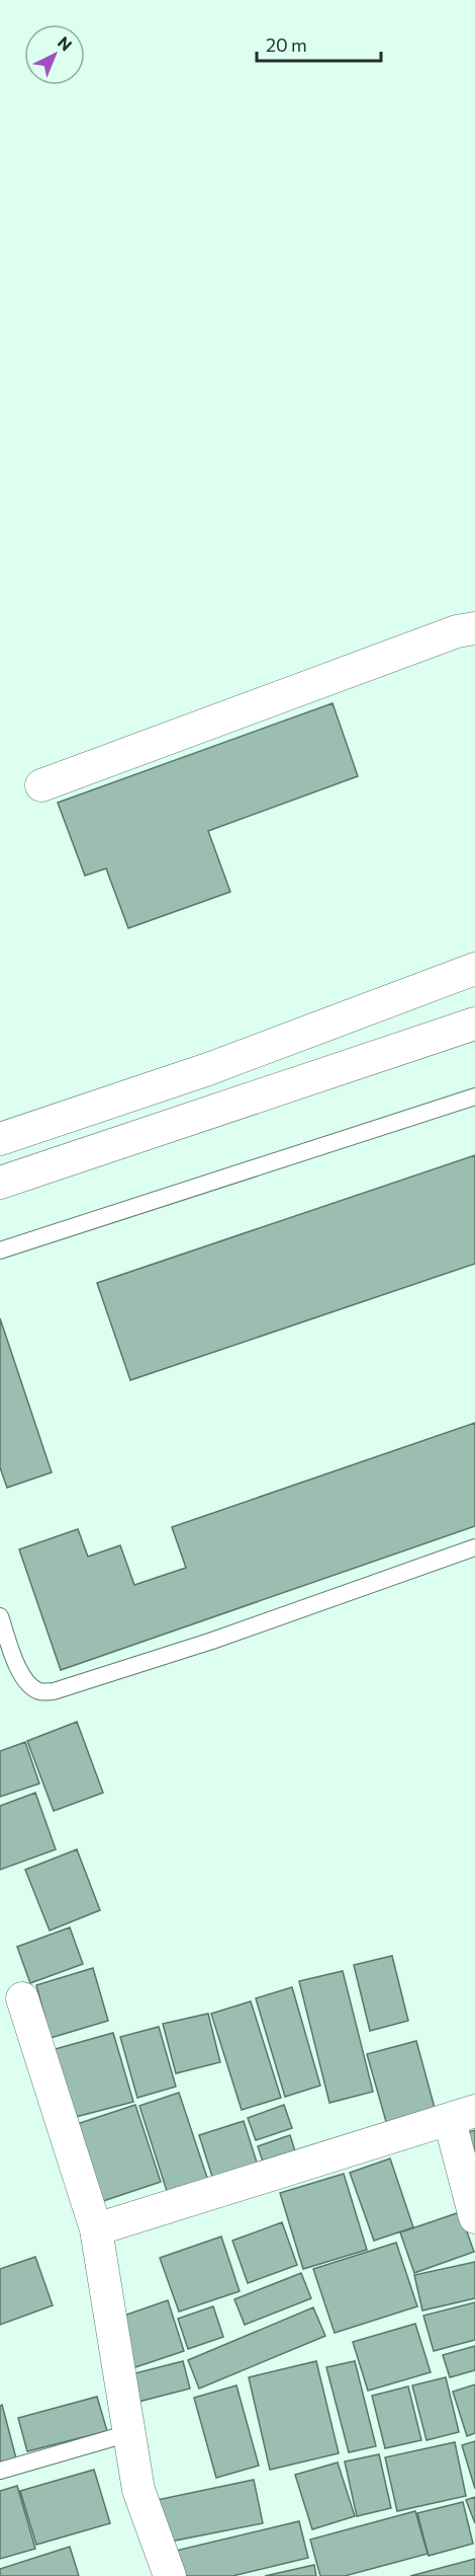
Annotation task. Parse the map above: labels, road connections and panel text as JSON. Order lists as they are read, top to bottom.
{
  "scale_bar": "20 m",
  "north": "top right"
}
